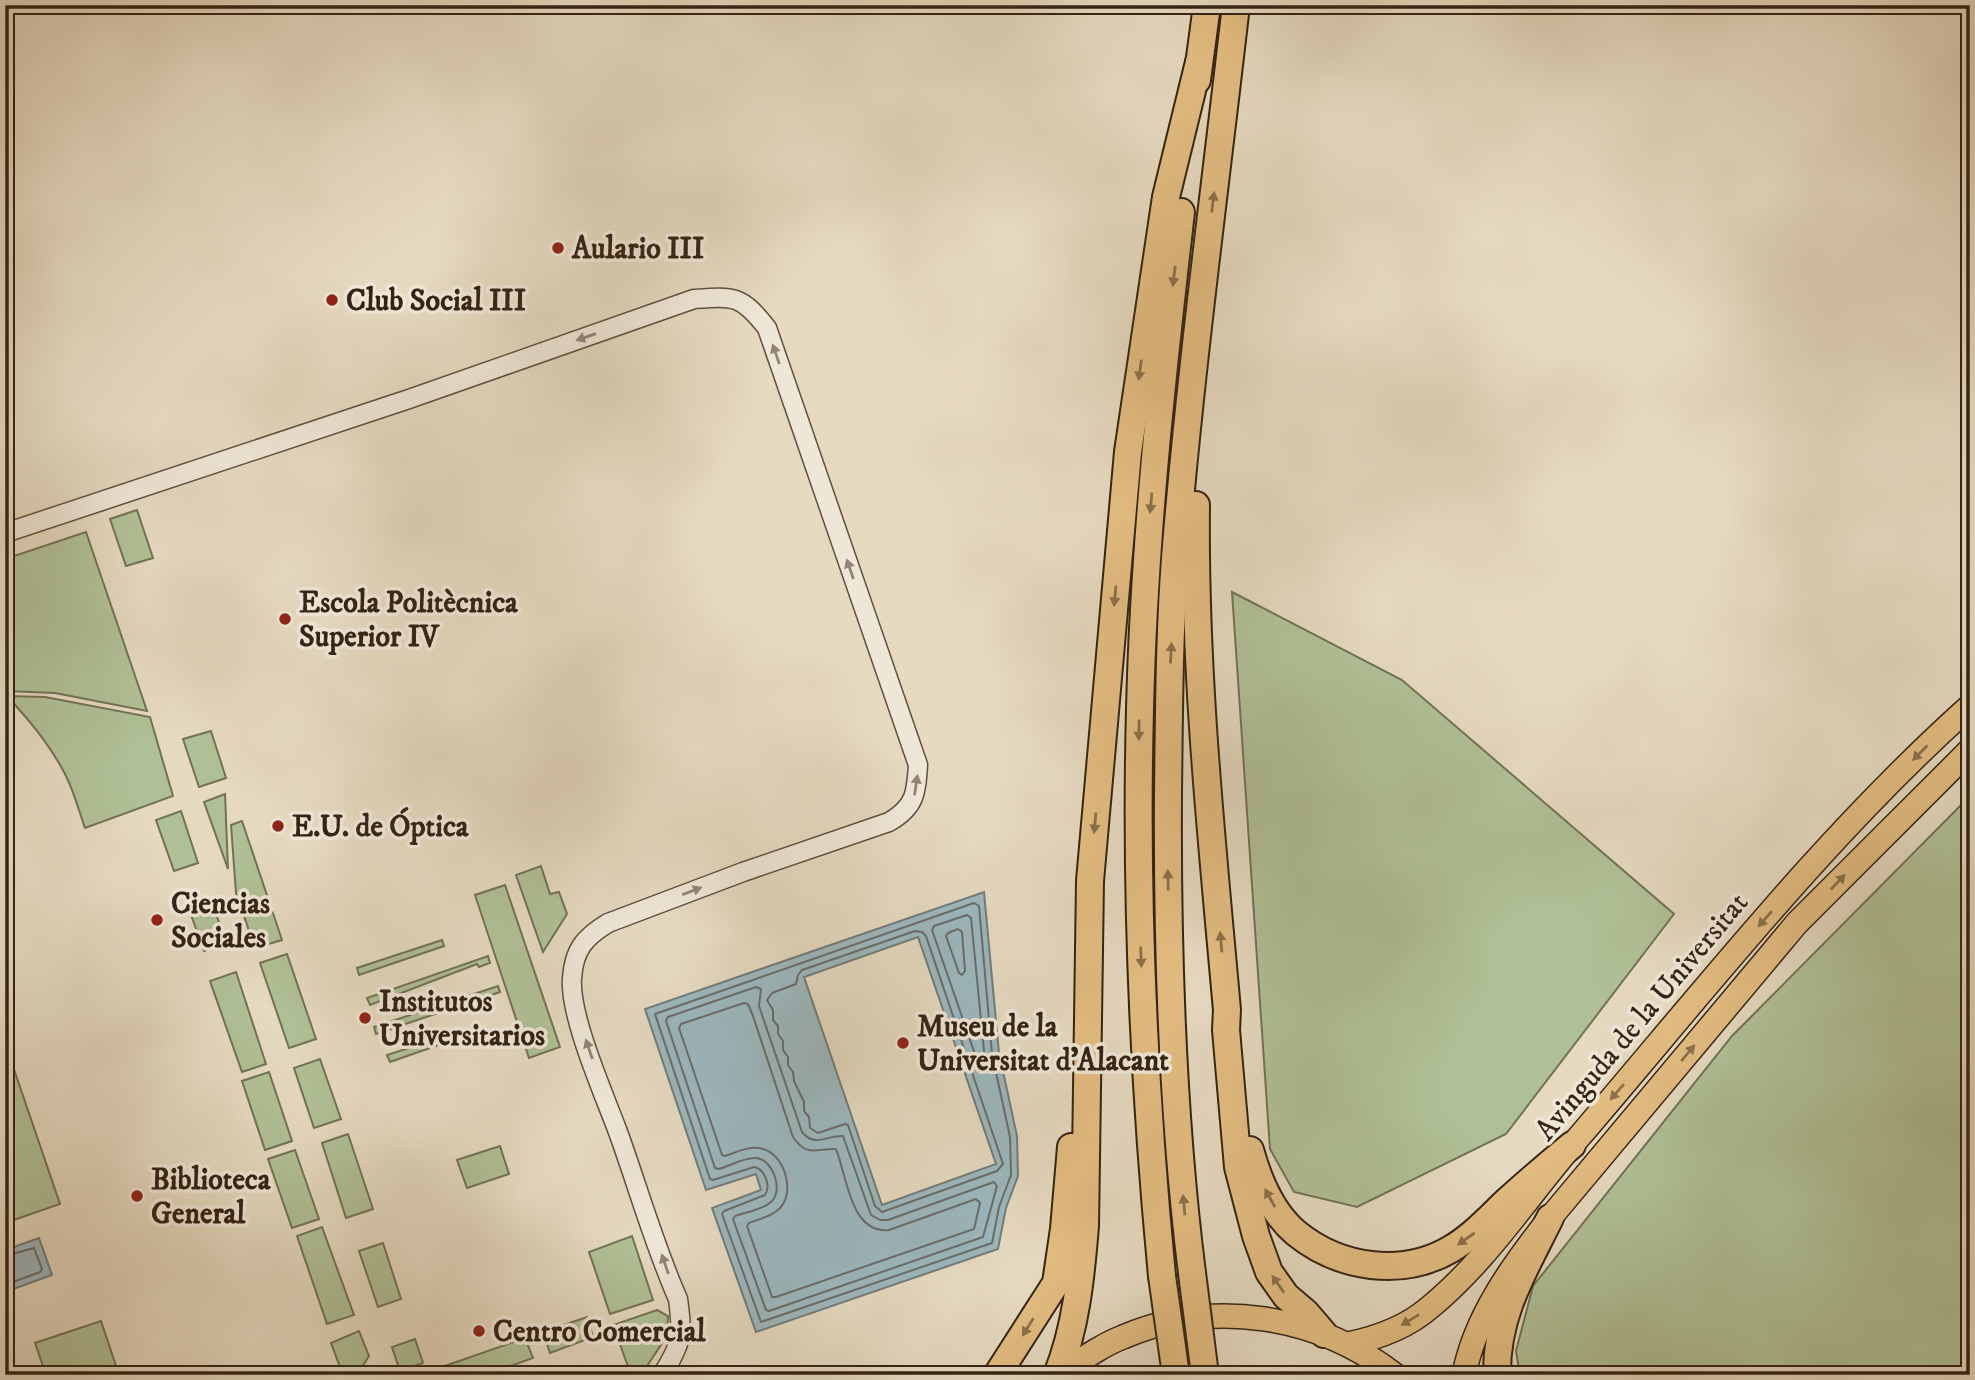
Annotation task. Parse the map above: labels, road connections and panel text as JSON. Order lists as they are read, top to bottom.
{
  "streets": {
    "main road": ["Avinguda de la Universitat"]
  },
  "places": [
    "Aulario III",
    "Club Social III",
    "Escola Politècnica Superior IV",
    "E.U. de Óptica",
    "Ciencias Sociales",
    "Institutos Universitarios",
    "Museu de la Universitat d'Alacant",
    "Biblioteca General",
    "Centro Comercial"
  ]
}
